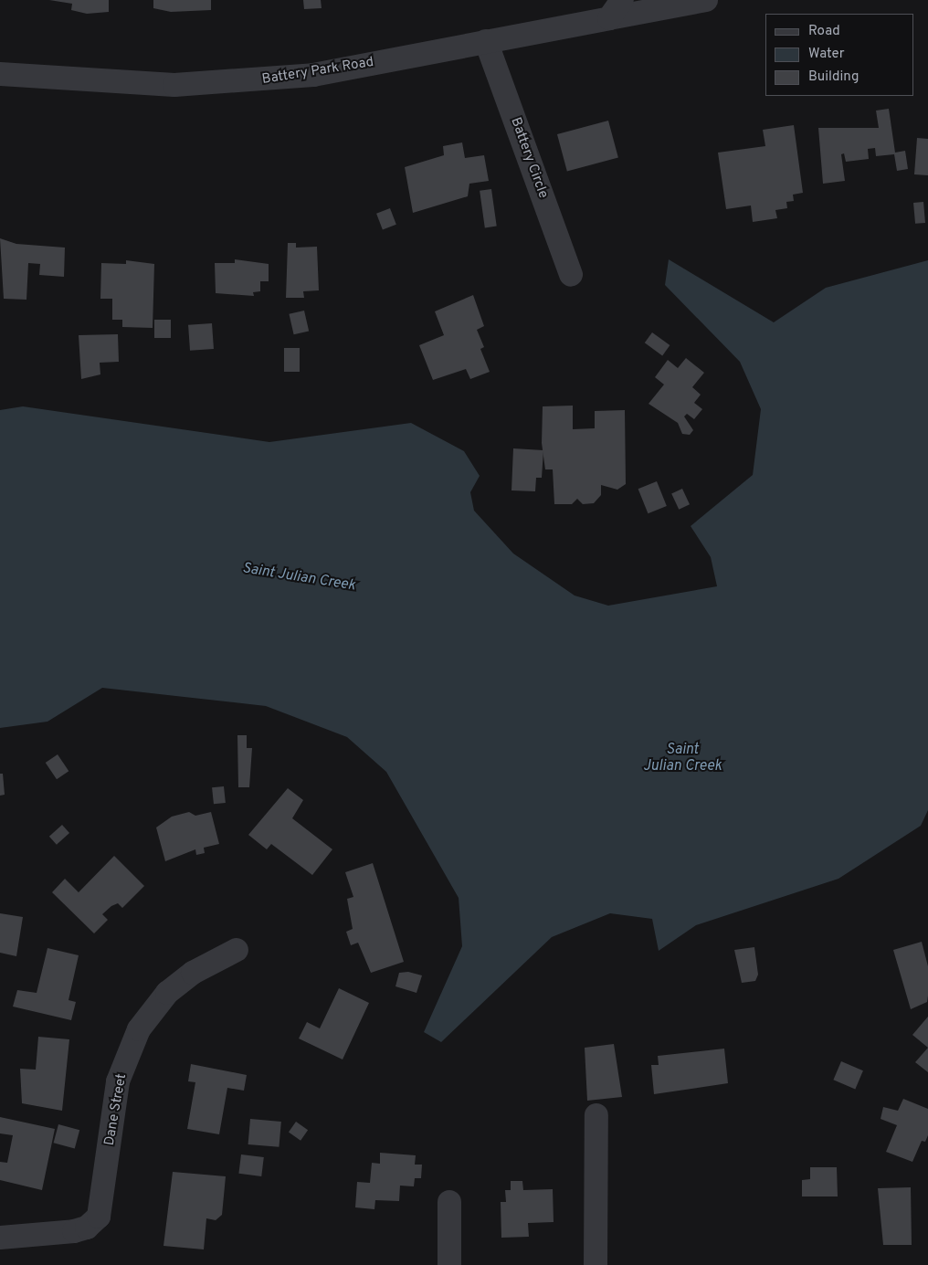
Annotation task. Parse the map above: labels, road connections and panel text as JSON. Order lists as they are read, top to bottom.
{
  "streets": {
    "street": ["Battery Park Road", "Battery Circle", "Dane Street"]
  },
  "crossings": [
    ["Battery Park Road", "Battery Circle"]
  ],
  "water": ["Saint Julian Creek"],
  "legend": ["Road", "Water", "Building"]
}
